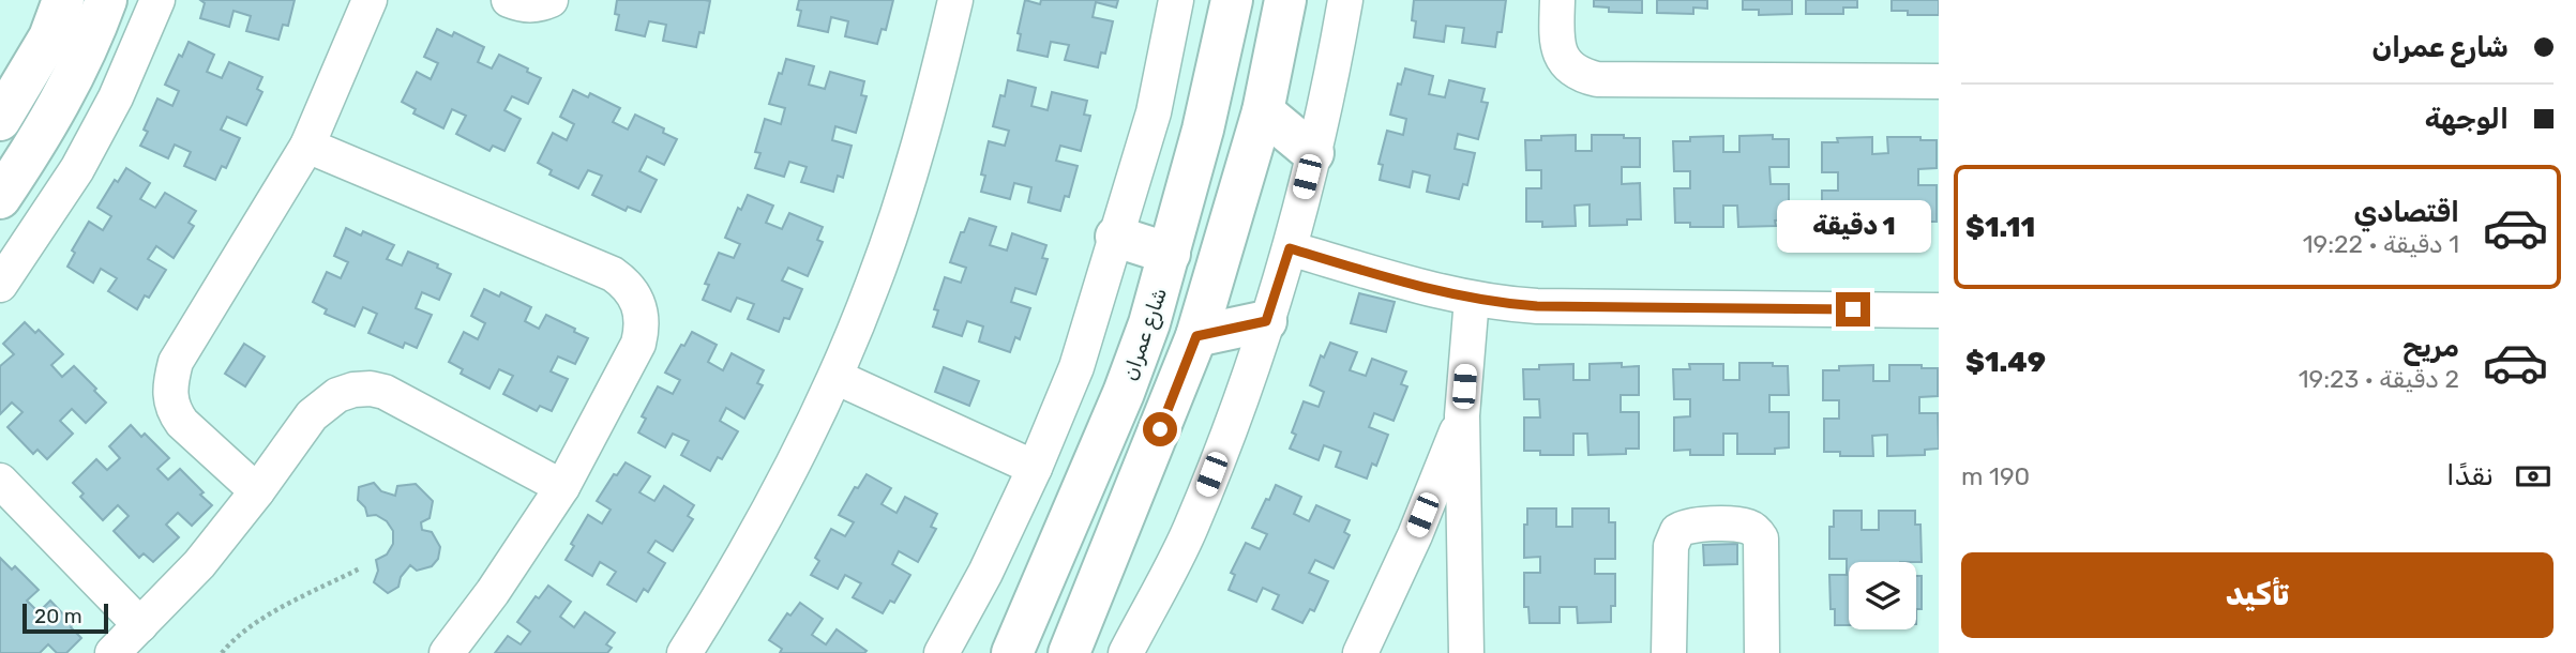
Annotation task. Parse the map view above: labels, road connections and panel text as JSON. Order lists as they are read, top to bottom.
{
  "streets": {
    "street": ["شارع عمران"]
  },
  "scale_bar": "20 m",
  "page": {
    "banner": ["شارع عمران", "الوجهة"],
    "list": [
      {
        "name": "اقتصادي",
        "note": "1 دقيقة · 19:22",
        "value": "$1.11"
      },
      {
        "name": "مريح",
        "note": "2 دقيقة · 19:23",
        "value": "$1.49"
      }
    ],
    "bubble": "1 دقيقة",
    "pay": ["نقدًا", "190 m"],
    "buttons": "تأكيد",
    "scale": "20 m"
  }
}
